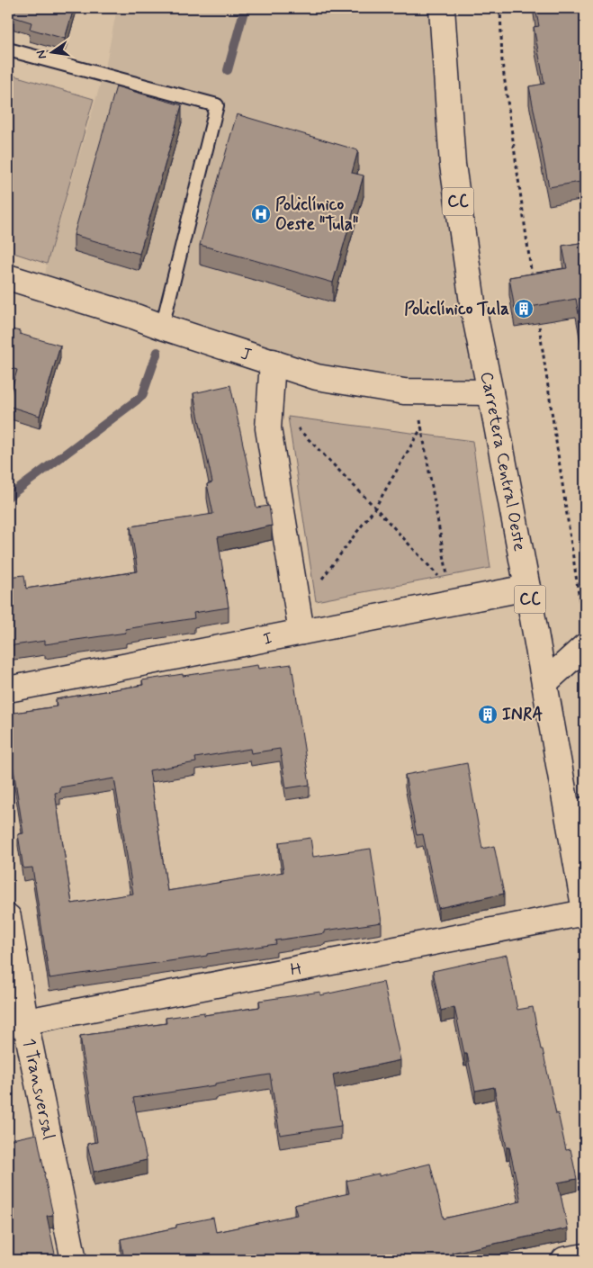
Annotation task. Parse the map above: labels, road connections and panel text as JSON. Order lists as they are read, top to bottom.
{
  "streets": {
    "street": [
      "CC",
      "J",
      "Carretera Central Oeste",
      "I",
      "H",
      "1 Transversal"
    ]
  },
  "crossings": [
    ["J", "Carretera Central Oeste"],
    ["Carretera Central Oeste", "I"],
    ["Carretera Central Oeste", "H"],
    ["H", "1 Transversal"]
  ],
  "places": {
    "hospital": ["Policlínico Oeste \"Tula\""],
    "building": ["Policlínico Tula", "INRA"]
  },
  "north": "left"
}
